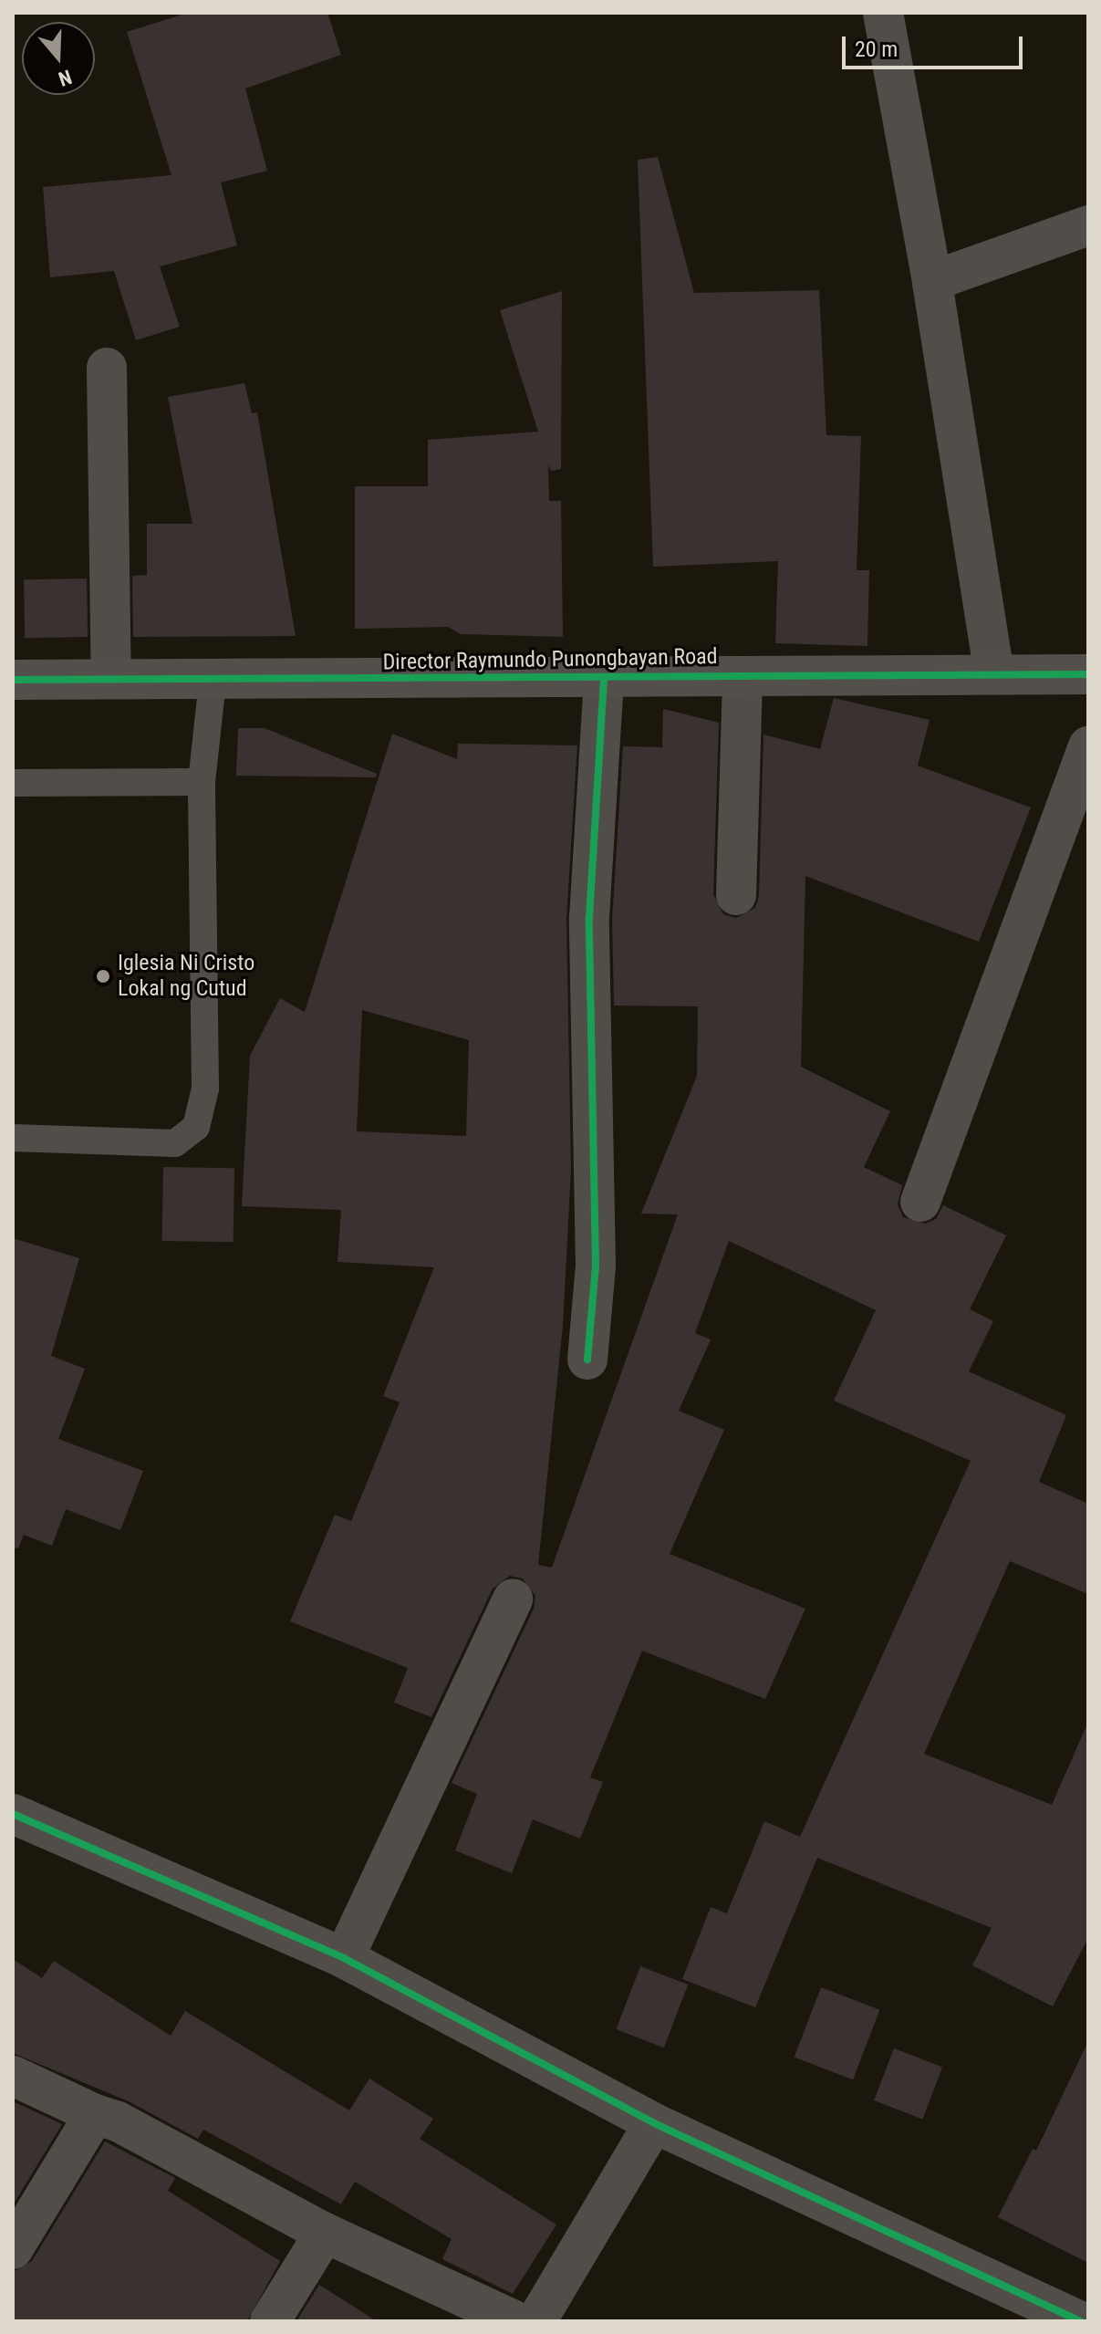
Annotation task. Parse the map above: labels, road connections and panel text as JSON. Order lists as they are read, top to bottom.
{
  "streets": {
    "street": ["Director Raymundo Punongbayan Road"]
  },
  "places": ["Iglesia Ni Cristo Lokal ng Cutud"],
  "scale_bar": "20 m",
  "north": "bottom"
}
